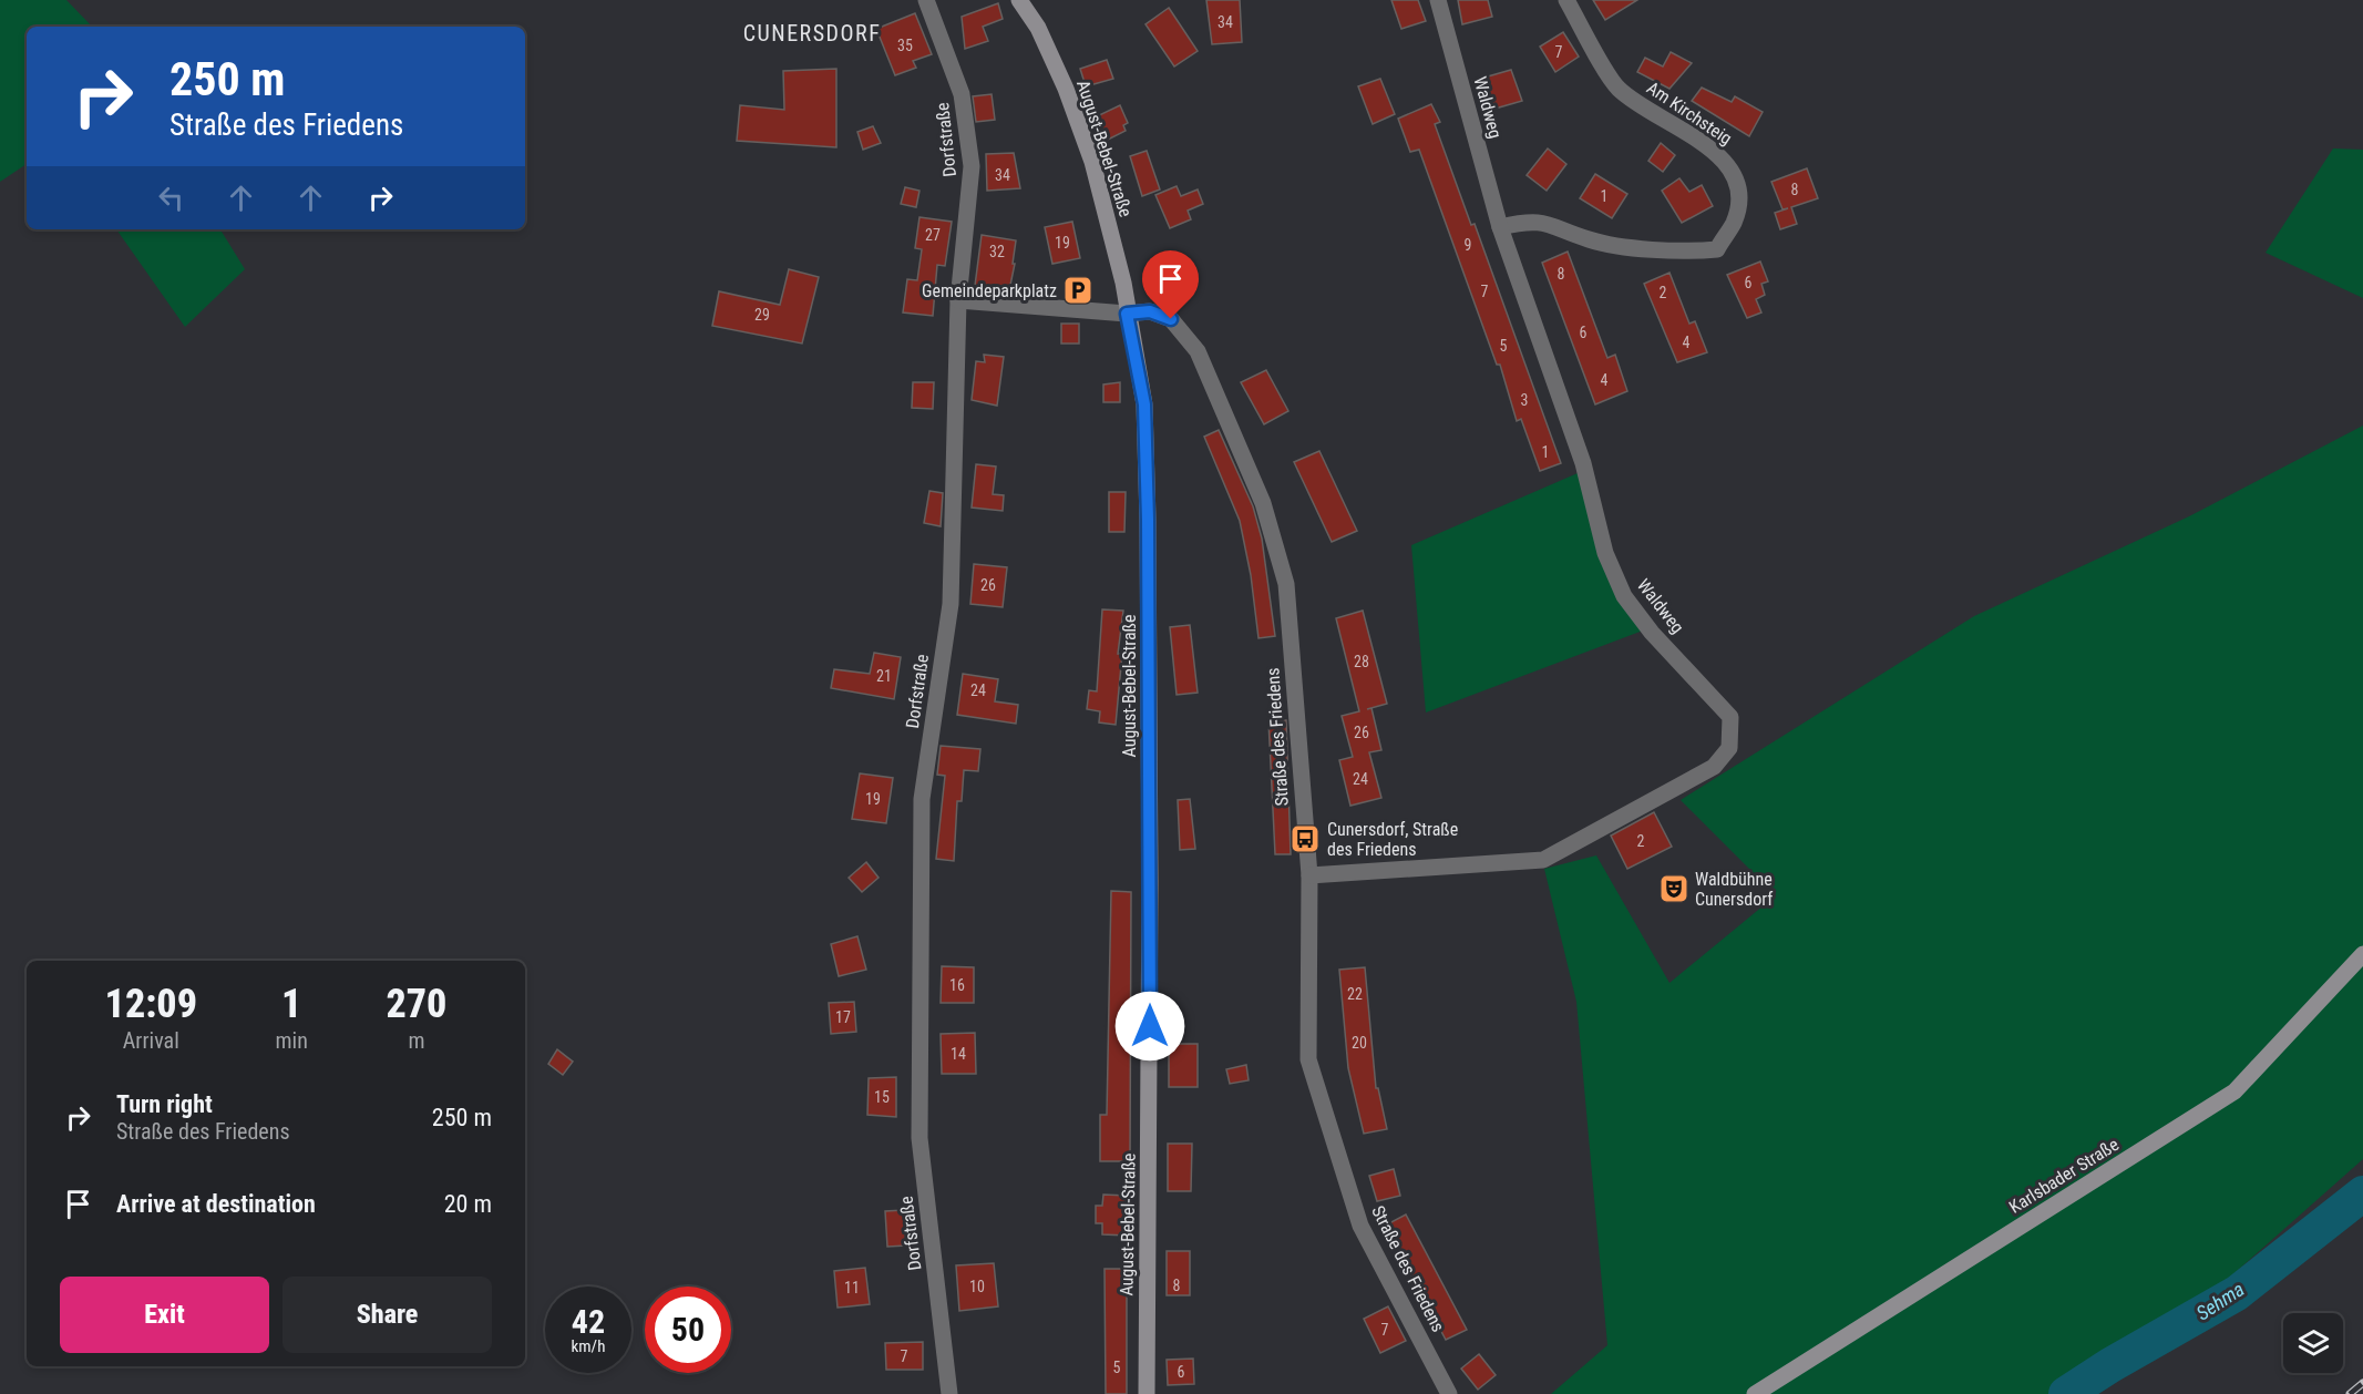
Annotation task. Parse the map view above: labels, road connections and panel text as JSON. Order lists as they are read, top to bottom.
{
  "streets": {
    "main road": ["August-Bebel-Straße", "Karlsbader Straße"],
    "street": [
      "Waldweg",
      "Am Kirchsteig",
      "Dorfstraße",
      "Straße des Friedens"
    ]
  },
  "crossings": [
    ["Waldweg", "Am Kirchsteig"],
    ["Waldweg", "Straße des Friedens"],
    ["Dorfstraße", "Straße des Friedens"],
    ["August-Bebel-Straße", "Straße des Friedens"]
  ],
  "districts": ["CUNERSDORF"],
  "water": ["Sehma"],
  "places": {
    "parking": ["Gemeindeparkplatz"],
    "bus stop": ["Cunersdorf, Straße des Friedens"],
    "theatre": ["Waldbühne Cunersdorf"]
  },
  "house_numbers": [
    "34",
    "35",
    "7",
    "34",
    "8",
    "1",
    "27",
    "19",
    "9",
    "32",
    "8",
    "6",
    "7",
    "2",
    "29",
    "6",
    "4",
    "5",
    "4",
    "3",
    "1",
    "26",
    "28",
    "21",
    "24",
    "26",
    "24",
    "19",
    "2",
    "16",
    "22",
    "17",
    "20",
    "14",
    "15",
    "8",
    "10",
    "11",
    "7",
    "7",
    "5",
    "6"
  ],
  "page": {
    "turn": ["250 m", "Straße des Friedens"],
    "eta": [
      "12:09",
      "Arrival",
      "1",
      "min",
      "270",
      "m"
    ],
    "list": [
      {
        "name": "Turn right",
        "note": "Straße des Friedens",
        "value": "250 m"
      },
      {
        "name": "Arrive at destination",
        "value": "20 m"
      }
    ],
    "buttons": ["Exit", "Share"],
    "speed": "42 km/h",
    "limit": "50"
  }
}
